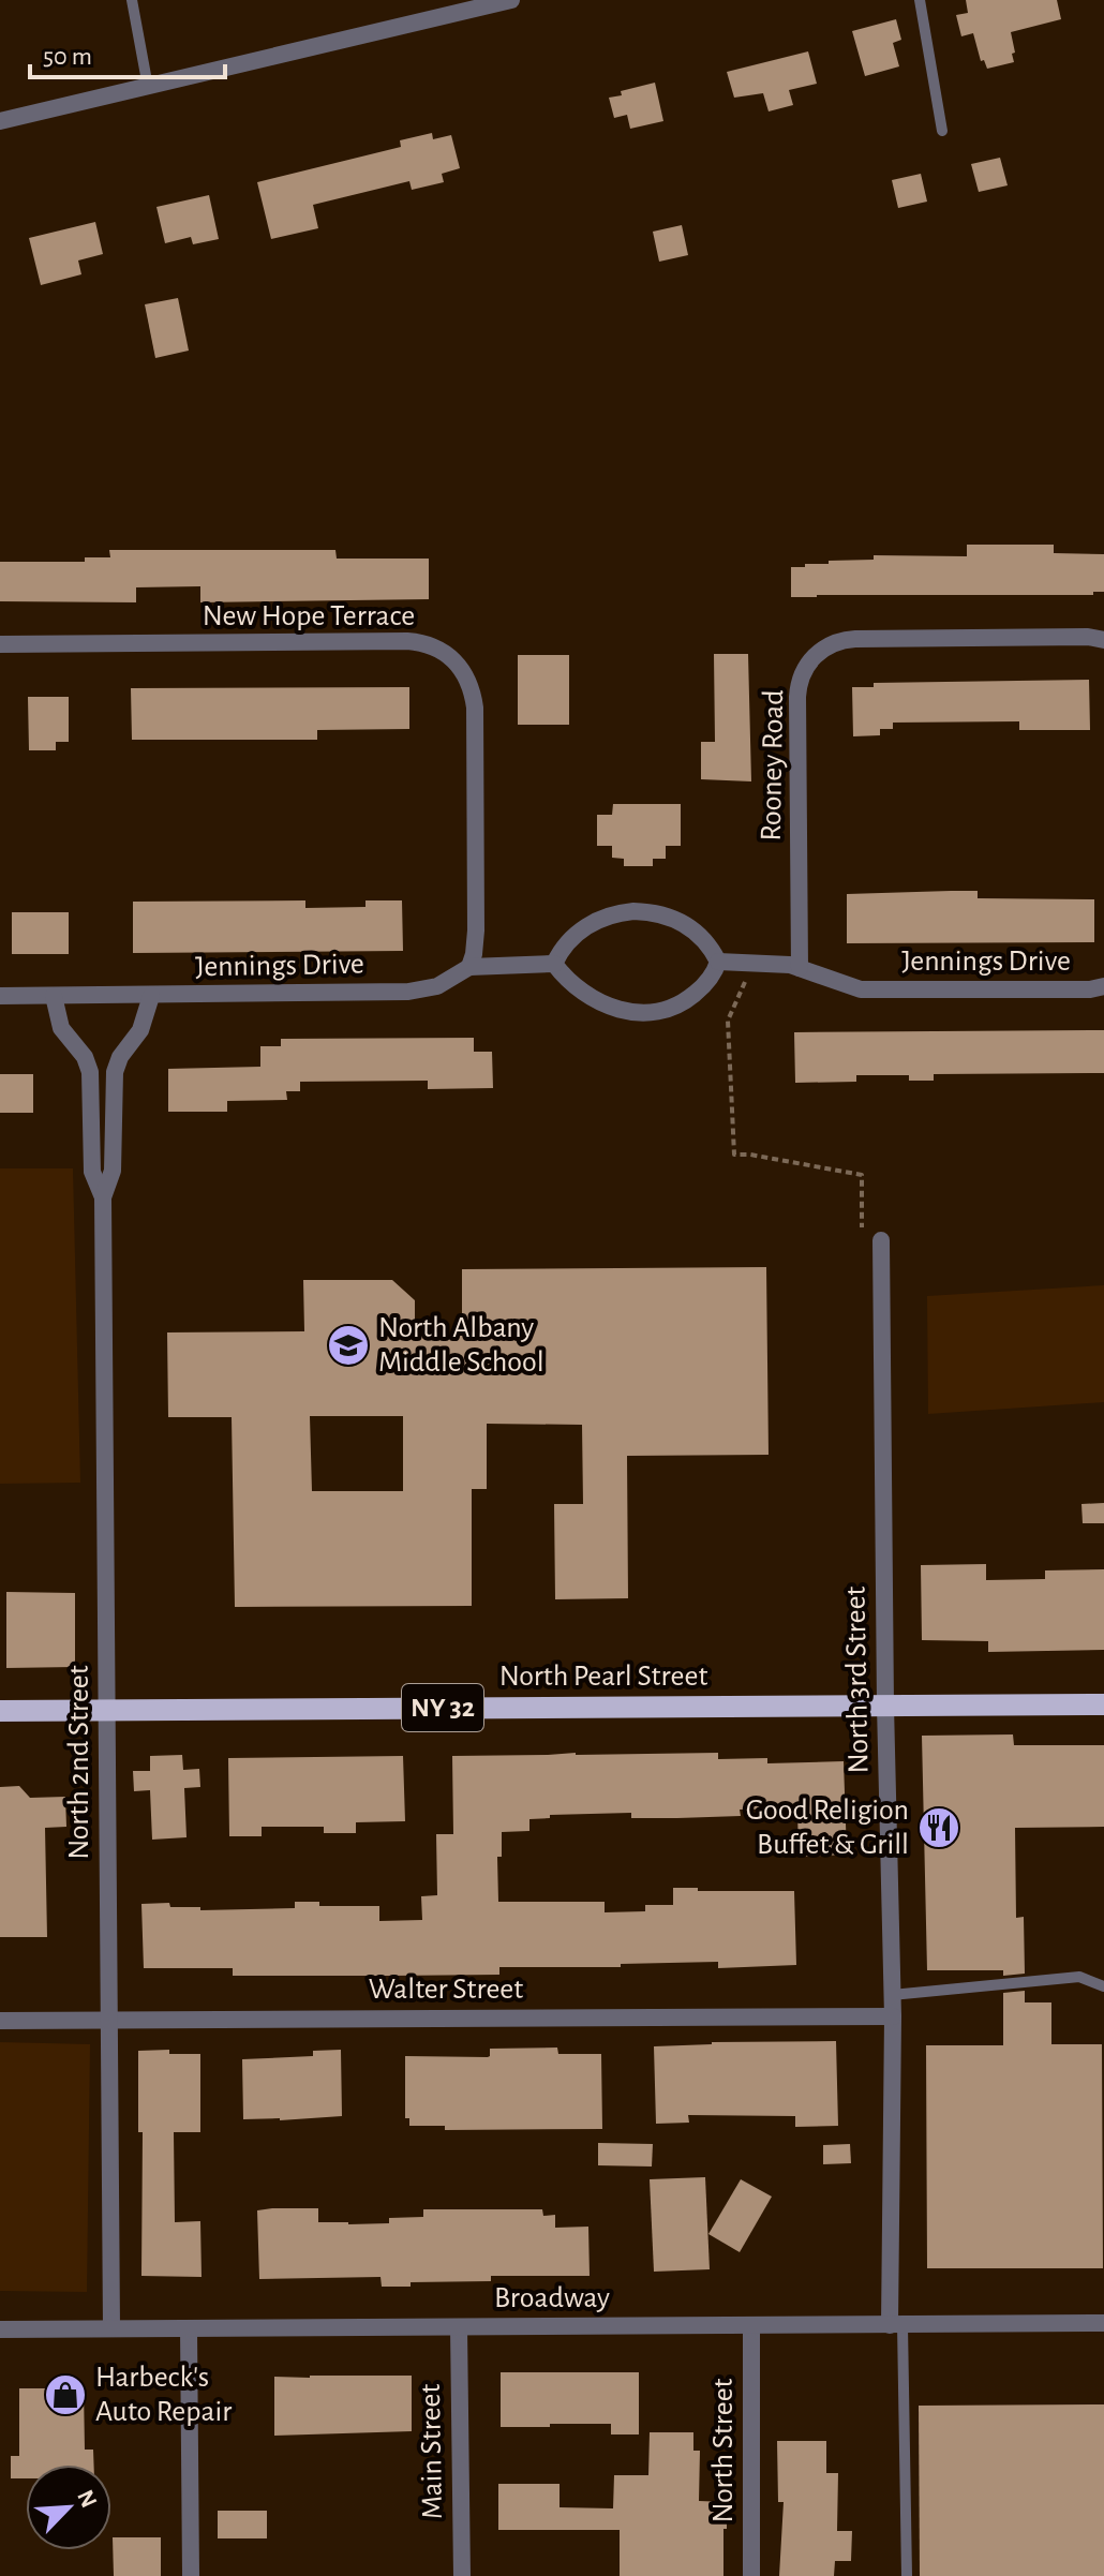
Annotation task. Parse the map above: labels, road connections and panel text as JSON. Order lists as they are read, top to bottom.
{
  "streets": {
    "main road": ["North Pearl Street", "NY 32"],
    "street": [
      "New Hope Terrace",
      "Rooney Road",
      "Jennings Drive",
      "North 3rd Street",
      "North 2nd Street",
      "Walter Street",
      "Broadway",
      "North Street",
      "Main Street"
    ]
  },
  "crossings": [
    ["New Hope Terrace", "Jennings Drive"],
    ["Rooney Road", "Jennings Drive"],
    ["Jennings Drive", "North 2nd Street"],
    ["North Pearl Street", "North 3rd Street"],
    ["North Pearl Street", "North 2nd Street"],
    ["North 3rd Street", "Walter Street"],
    ["North 3rd Street", "Broadway"],
    ["North 2nd Street", "Walter Street"],
    ["North 2nd Street", "Broadway"],
    ["Broadway", "North Street"],
    ["Broadway", "Main Street"]
  ],
  "places": {
    "school or university": ["North Albany Middle School"],
    "restaurant": ["Good Religion Buffet & Grill"],
    "shop": ["Harbeck's Auto Repair"]
  },
  "scale_bar": "50 m",
  "north": "top right"
}
